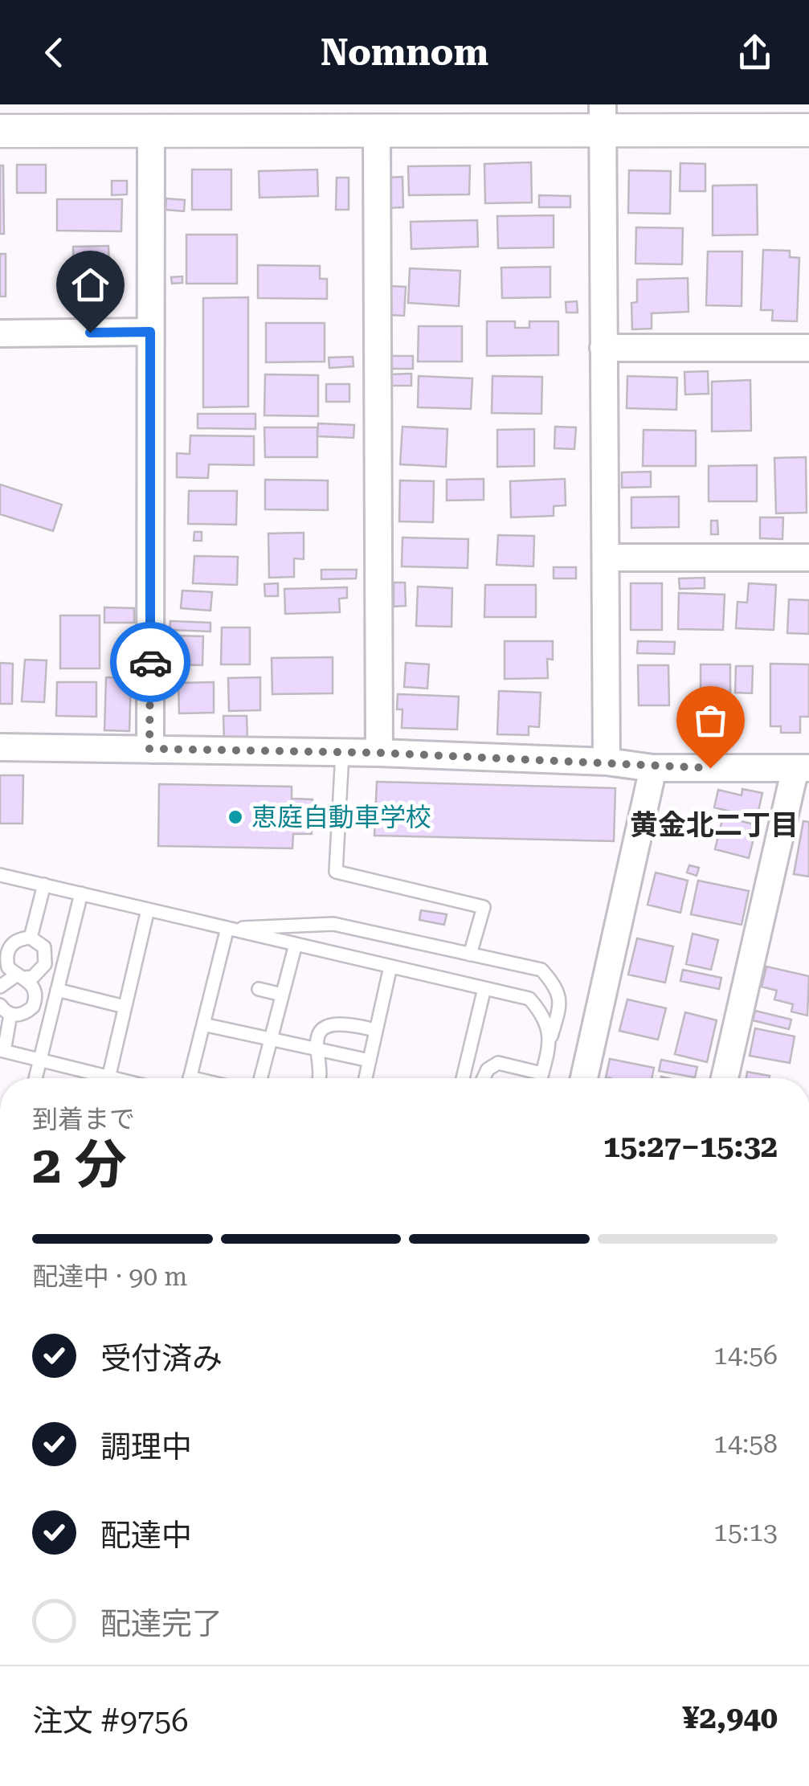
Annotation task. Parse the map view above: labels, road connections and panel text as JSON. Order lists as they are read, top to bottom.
{
  "districts": ["黄金北二丁目"],
  "places": ["恵庭自動車学校"],
  "page": {
    "header": "Nomnom",
    "heading": ["2 分", "到着まで", "15:27–15:32"],
    "panel": ["注文 #9756", "¥2,940"],
    "bar": "配達中 · 90 m",
    "list": [
      ["受付済み", "14:56"],
      ["調理中", "14:58"],
      ["配達中", "15:13"],
      "配達完了"
    ]
  }
}
